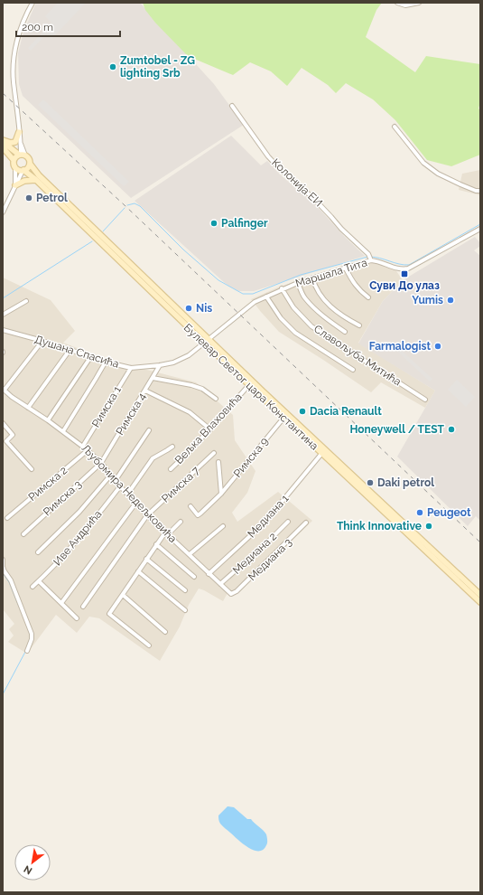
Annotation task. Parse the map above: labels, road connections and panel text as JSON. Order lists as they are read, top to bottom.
{
  "streets": {
    "main road": ["Булевар Светог цара Константина"],
    "street": [
      "Колонија ЕИ",
      "Маршала Тита",
      "Душана Спасића",
      "Славољуба Митића",
      "Римска 1",
      "Римска 4",
      "Вељка Влаховића",
      "Римска 9",
      "Римска 2",
      "Римска 7",
      "Љубомира Недељковића",
      "Римска 3",
      "Медиана 1",
      "Иве Андрића",
      "Медиана 2",
      "Медиана 3"
    ]
  },
  "crossings": [
    ["Колонија ЕИ", "Маршала Тита"],
    ["Маршала Тита", "Душана Спасића"],
    ["Маршала Тита", "Славољуба Митића"],
    ["Маршала Тита", "Булевар Светог цара Константина"],
    ["Душана Спасића", "Булевар Светог цара Константина"],
    ["Душана Спасића", "Римска 1"],
    ["Душана Спасића", "Римска 4"],
    ["Булевар Светог цара Константина", "Медиана 1"],
    ["Римска 1", "Љубомира Недељковића"],
    ["Римска 4", "Љубомира Недељковића"],
    ["Римска 4", "Римска 3"],
    ["Римска 2", "Љубомира Недељковића"],
    ["Римска 7", "Љубомира Недељковића"],
    ["Љубомира Недељковића", "Римска 3"],
    ["Љубомира Недељковића", "Медиана 1"],
    ["Љубомира Недељковића", "Иве Андрића"],
    ["Љубомира Недељковића", "Медиана 2"],
    ["Љубомира Недељковића", "Медиана 3"]
  ],
  "places": {
    "other": [
      "Zumtobel - ZG lighting Srb",
      "Petrol",
      "Palfinger",
      "Yumis",
      "Nis",
      "Farmalogist",
      "Dacia Renault",
      "Honeywell / TEST",
      "Daki petrol",
      "Peugeot",
      "Think Innovative"
    ],
    "transit": ["Суви До улаз"]
  },
  "scale_bar": "200 m",
  "north": "bottom left"
}
